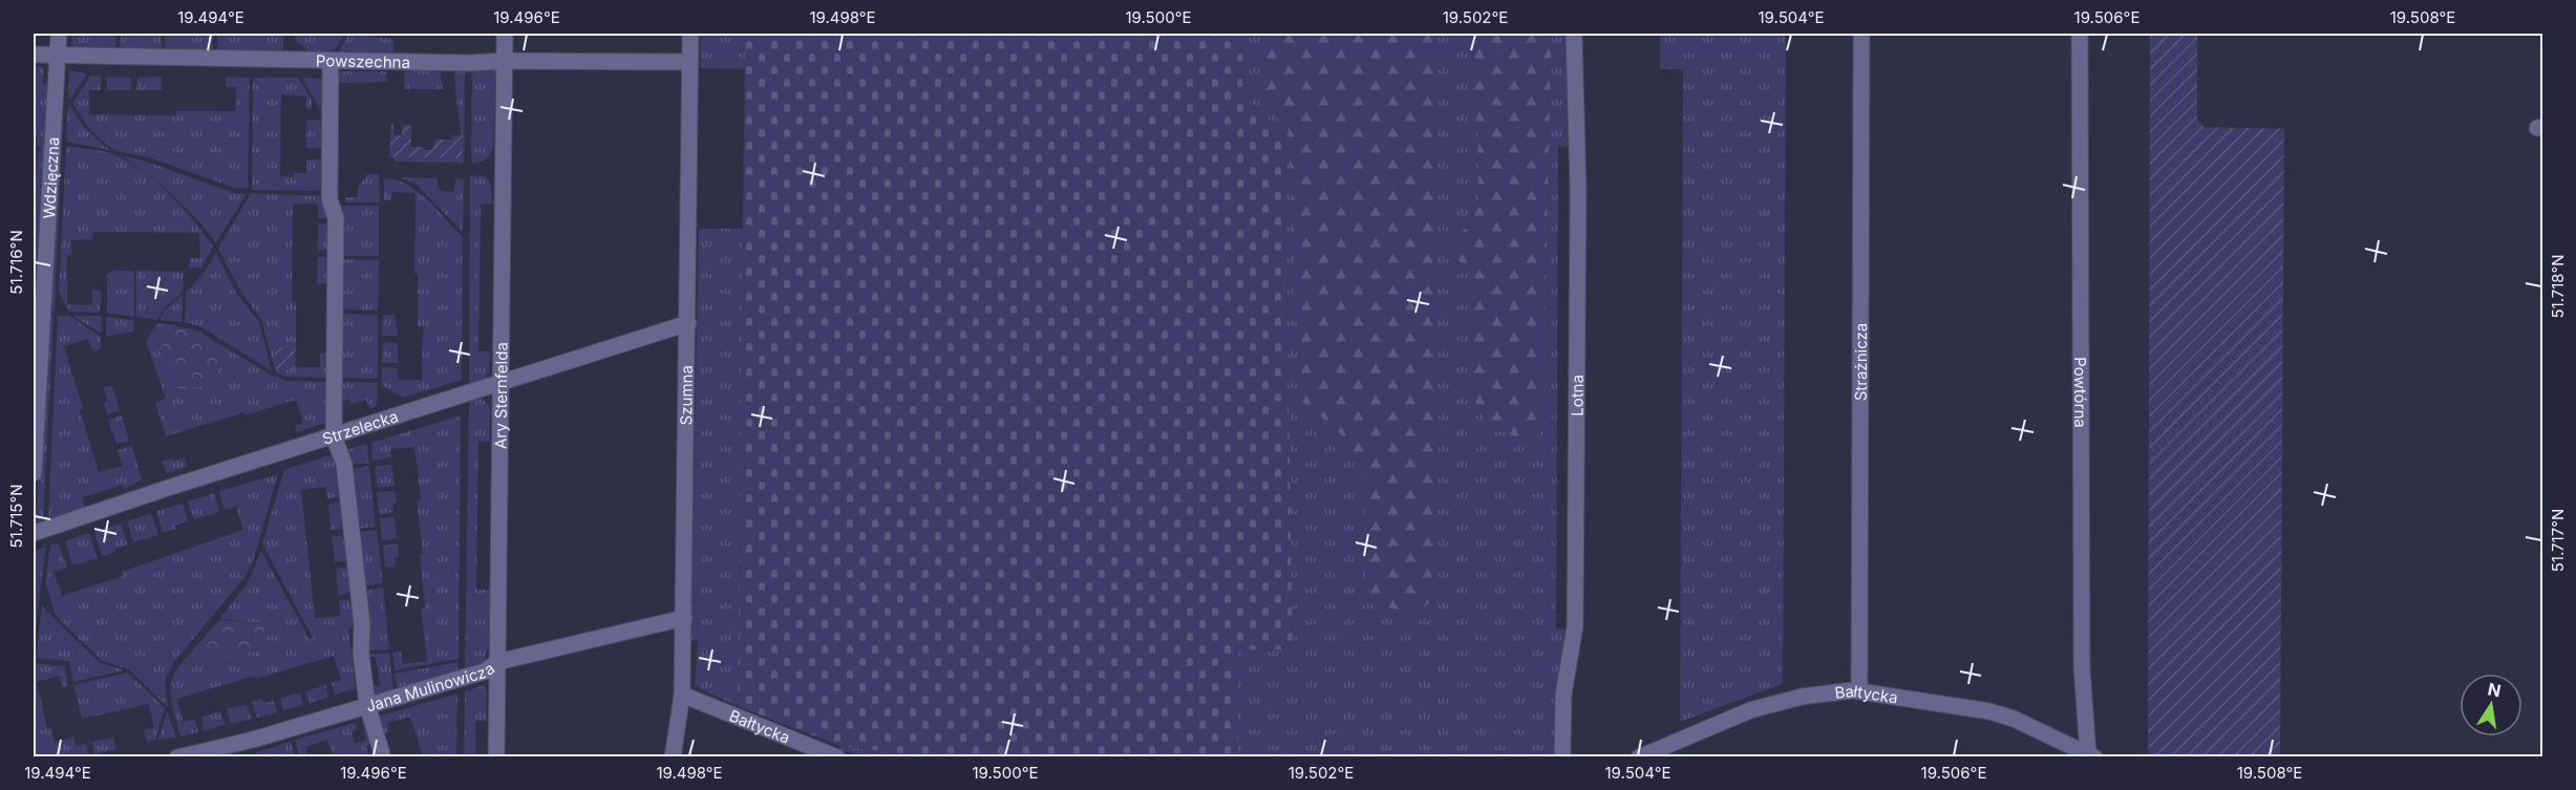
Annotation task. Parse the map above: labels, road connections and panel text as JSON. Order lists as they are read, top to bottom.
{
  "streets": {
    "street": [
      "Powszechna",
      "Wdzięczna",
      "Strażnicza",
      "Powtórna",
      "Ary Sternfelda",
      "Szumna",
      "Lotna",
      "Strzelecka",
      "Jana Mulinowicza",
      "Bałtycka"
    ]
  },
  "crossings": [
    ["Powszechna", "Wdzięczna"],
    ["Powszechna", "Ary Sternfelda"],
    ["Powszechna", "Szumna"],
    ["Strażnicza", "Bałtycka"],
    ["Powtórna", "Bałtycka"],
    ["Ary Sternfelda", "Strzelecka"],
    ["Ary Sternfelda", "Jana Mulinowicza"],
    ["Szumna", "Strzelecka"],
    ["Szumna", "Jana Mulinowicza"],
    ["Szumna", "Bałtycka"]
  ],
  "north": "top",
  "coordinates": [
    "19.494°E",
    "19.496°E",
    "19.498°E",
    "19.500°E",
    "19.502°E",
    "19.504°E",
    "19.506°E",
    "19.508°E",
    "51.716°N",
    "51.718°N",
    "51.715°N",
    "51.717°N"
  ]
}
